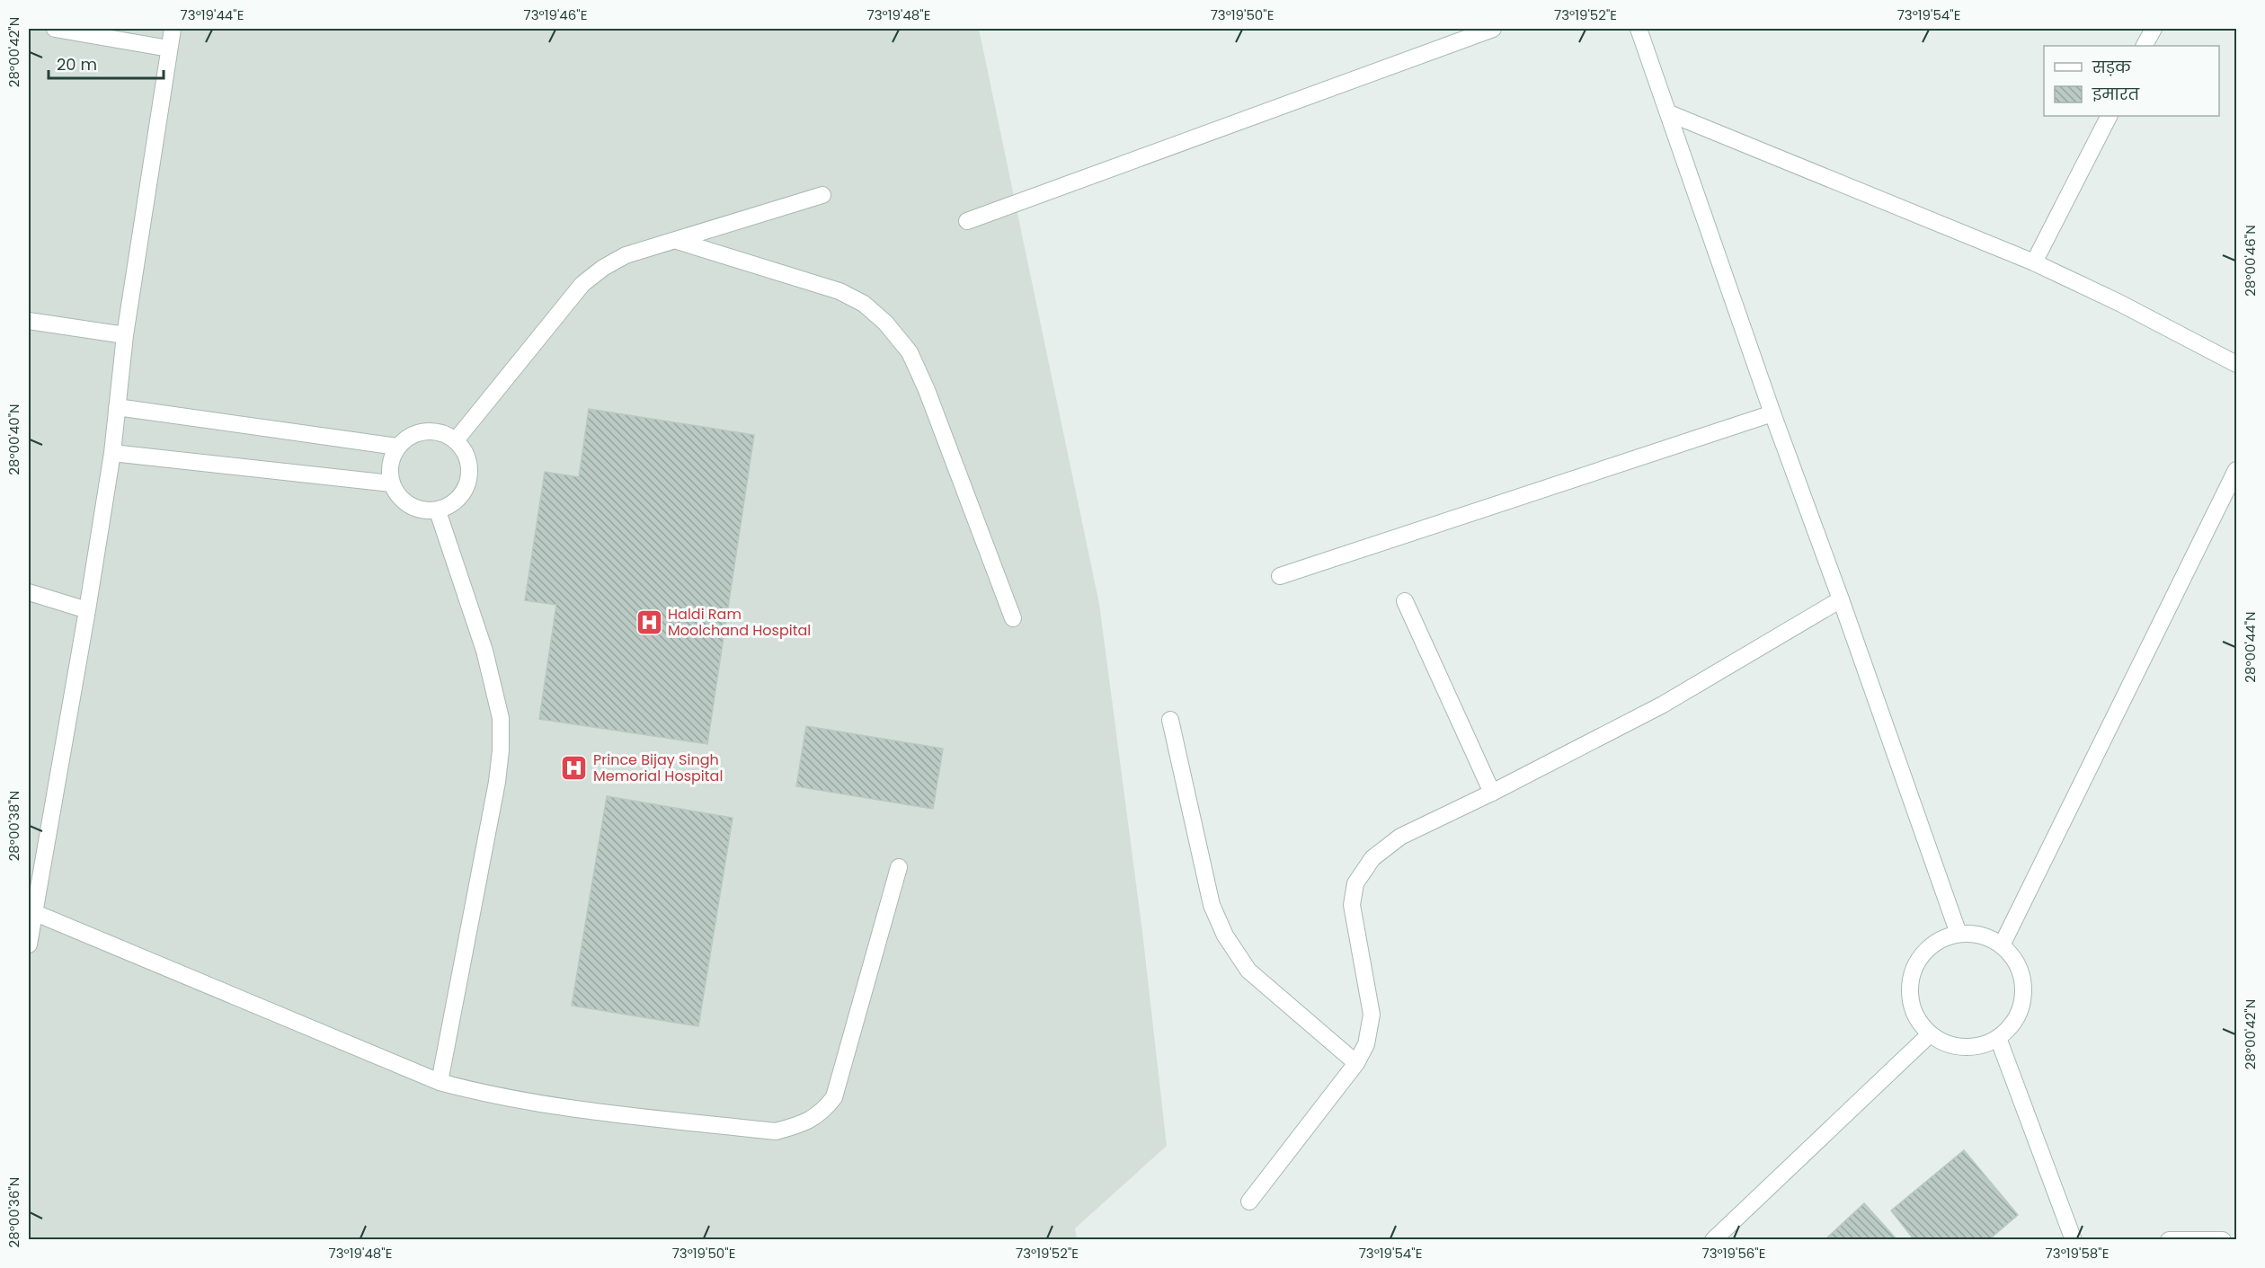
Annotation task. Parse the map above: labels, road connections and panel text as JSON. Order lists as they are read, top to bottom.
{
  "places": {
    "hospital": ["Haldi Ram Moolchand Hospital", "Prince Bijay Singh Memorial Hospital"]
  },
  "legend": ["सड़क", "इमारत"],
  "scale_bar": "20 m",
  "coordinates": [
    "73°19'44\"E",
    "73°19'46\"E",
    "73°19'48\"E",
    "73°19'50\"E",
    "73°19'52\"E",
    "73°19'54\"E",
    "28°00'42\"N",
    "28°00'46\"N",
    "28°00'40\"N",
    "28°00'44\"N",
    "28°00'38\"N",
    "28°00'36\"N",
    "73°19'56\"E",
    "73°19'58\"E"
  ]
}
